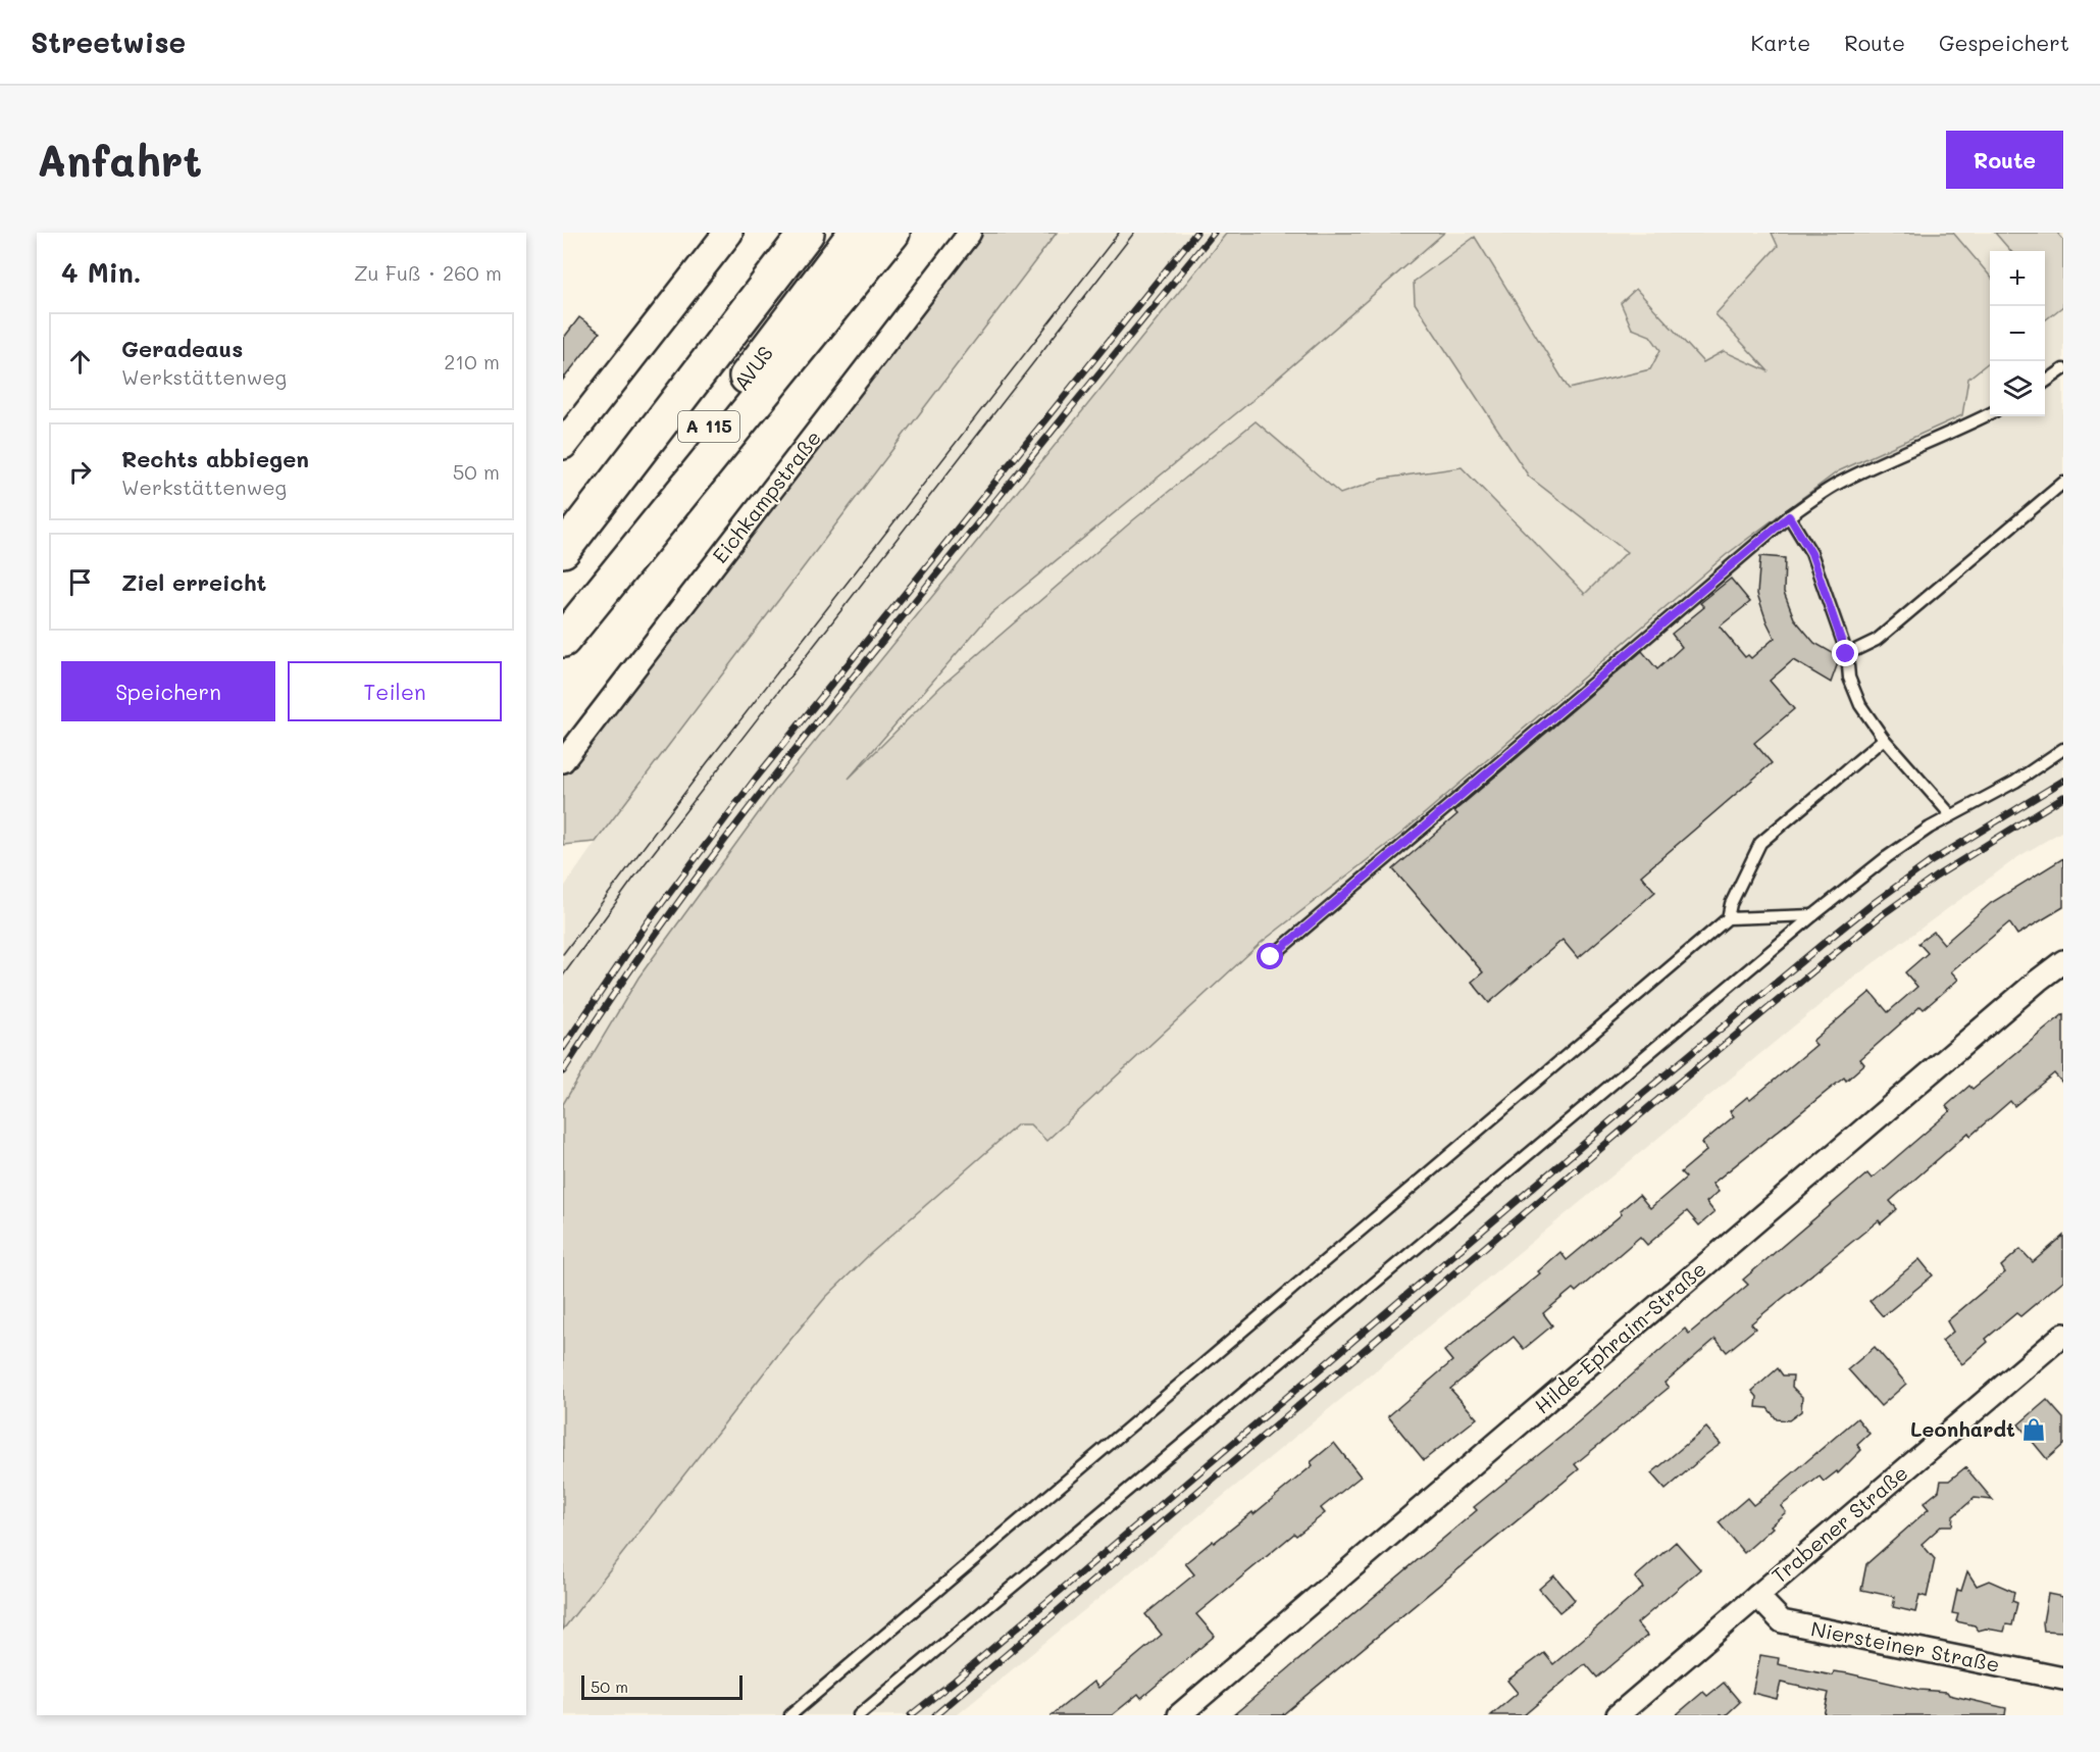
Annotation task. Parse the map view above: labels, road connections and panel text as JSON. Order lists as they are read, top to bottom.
{
  "streets": {
    "highway": ["AVUS", "A 115"],
    "street": [
      "Eichkampstraße",
      "Hilde-Ephraim-Straße",
      "Trabener Straße",
      "Niersteiner Straße"
    ]
  },
  "crossings": [
    ["Trabener Straße", "Niersteiner Straße"]
  ],
  "places": {
    "shop": ["Leonhardt"]
  },
  "scale_bar": "50 m",
  "page": {
    "header": "Streetwise",
    "nav": ["Karte", "Route", "Gespeichert"],
    "buttons": [
      "Route",
      ["Speichern", "Teilen"]
    ],
    "title": "Anfahrt",
    "heading": ["4 Min.", "Zu Fuß · 260 m"],
    "map_buttons": ["+", "−"],
    "list": [
      ["Geradeaus", "Werkstättenweg", "210 m"],
      ["Rechts abbiegen", "Werkstättenweg", "50 m"],
      "Ziel erreicht"
    ],
    "scale": "50 m"
  }
}
